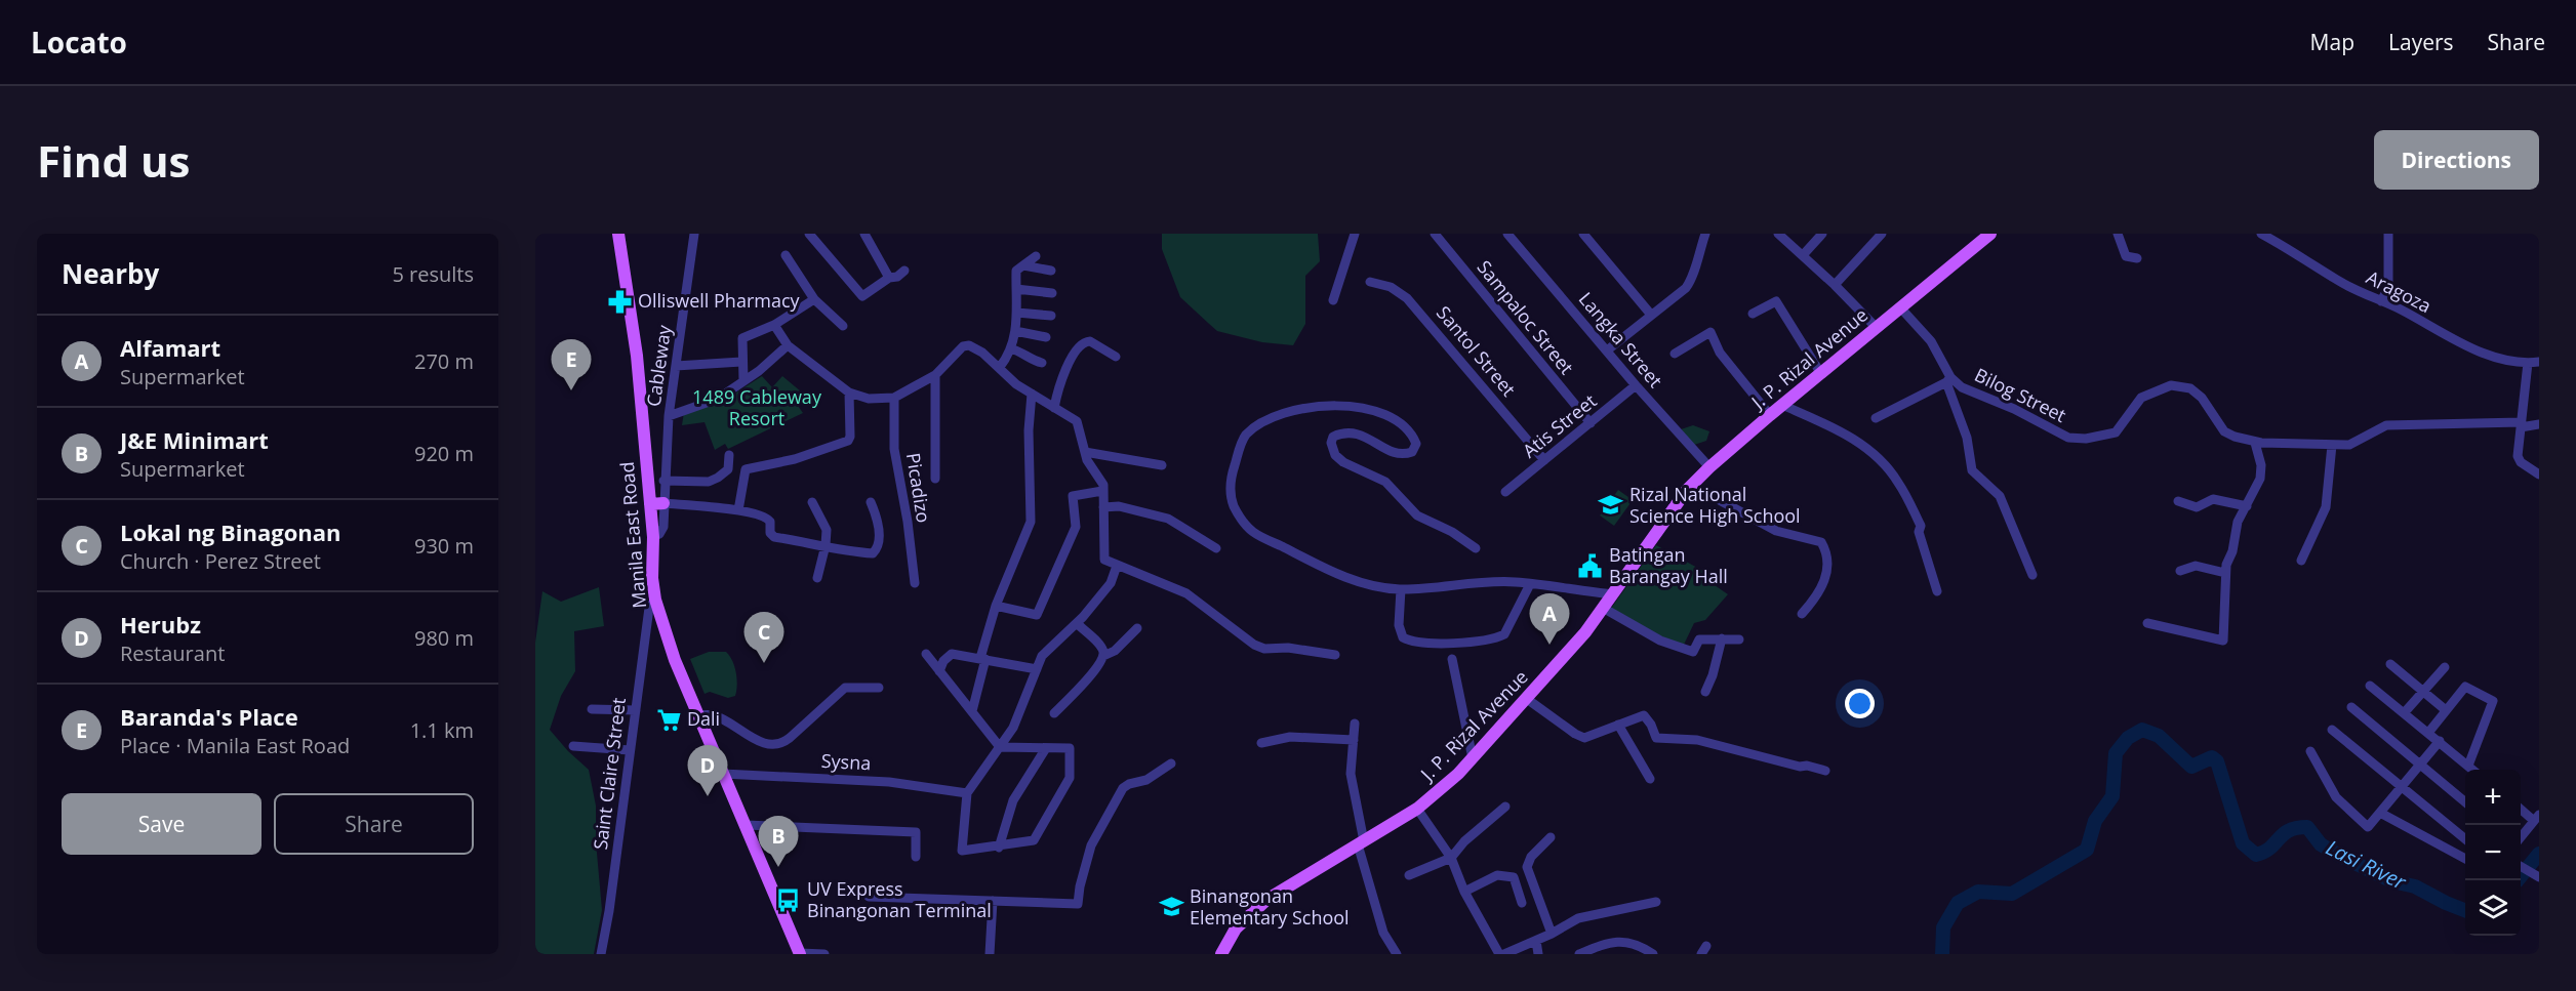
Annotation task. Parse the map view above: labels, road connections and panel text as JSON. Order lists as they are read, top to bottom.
{
  "streets": {
    "main road": ["J. P. Rizal Avenue", "Manila East Road"],
    "street": [
      "Aragoza",
      "Sampaloc Street",
      "Langka Street",
      "Santol Street",
      "Cableway",
      "Bilog Street",
      "Atis Street",
      "Picadizo",
      "Sysna",
      "Saint Claire Street"
    ]
  },
  "crossings": [
    ["Sampaloc Street", "Atis Street"],
    ["Langka Street", "J. P. Rizal Avenue"],
    ["Langka Street", "Atis Street"],
    ["Santol Street", "Atis Street"],
    ["J. P. Rizal Avenue", "Bilog Street"],
    ["Cableway", "Manila East Road"],
    ["Manila East Road", "Sysna"],
    ["Manila East Road", "Saint Claire Street"]
  ],
  "water": ["Lasi River"],
  "parks": ["1489 Cableway Resort"],
  "places": {
    "pharmacy": ["Olliswell Pharmacy"],
    "school or university": ["Rizal National Science High School", "Binangonan Elementary School"],
    "public building": ["Batingan Barangay Hall"],
    "supermarket": ["Dali"],
    "bus stop": ["UV Express Binangonan Terminal"]
  },
  "page": {
    "header": "Locato",
    "nav": ["Map", "Layers", "Share"],
    "buttons": [
      "Directions",
      ["Save", "Share"]
    ],
    "title": "Find us",
    "heading": ["Nearby", "5 results"],
    "list": [
      {
        "mark": "A",
        "name": "Alfamart",
        "note": "Supermarket",
        "value": "270 m"
      },
      {
        "mark": "B",
        "name": "J&E Minimart",
        "note": "Supermarket",
        "value": "920 m"
      },
      {
        "mark": "C",
        "name": "Lokal ng Binagonan",
        "note": "Church · Perez Street",
        "value": "930 m"
      },
      {
        "mark": "D",
        "name": "Herubz",
        "note": "Restaurant",
        "value": "980 m"
      },
      {
        "mark": "E",
        "name": "Baranda's Place",
        "note": "Place · Manila East Road",
        "value": "1.1 km"
      }
    ],
    "pins": [
      "E",
      "A",
      "C",
      "D",
      "B"
    ],
    "map_buttons": ["+", "−"]
  }
}
